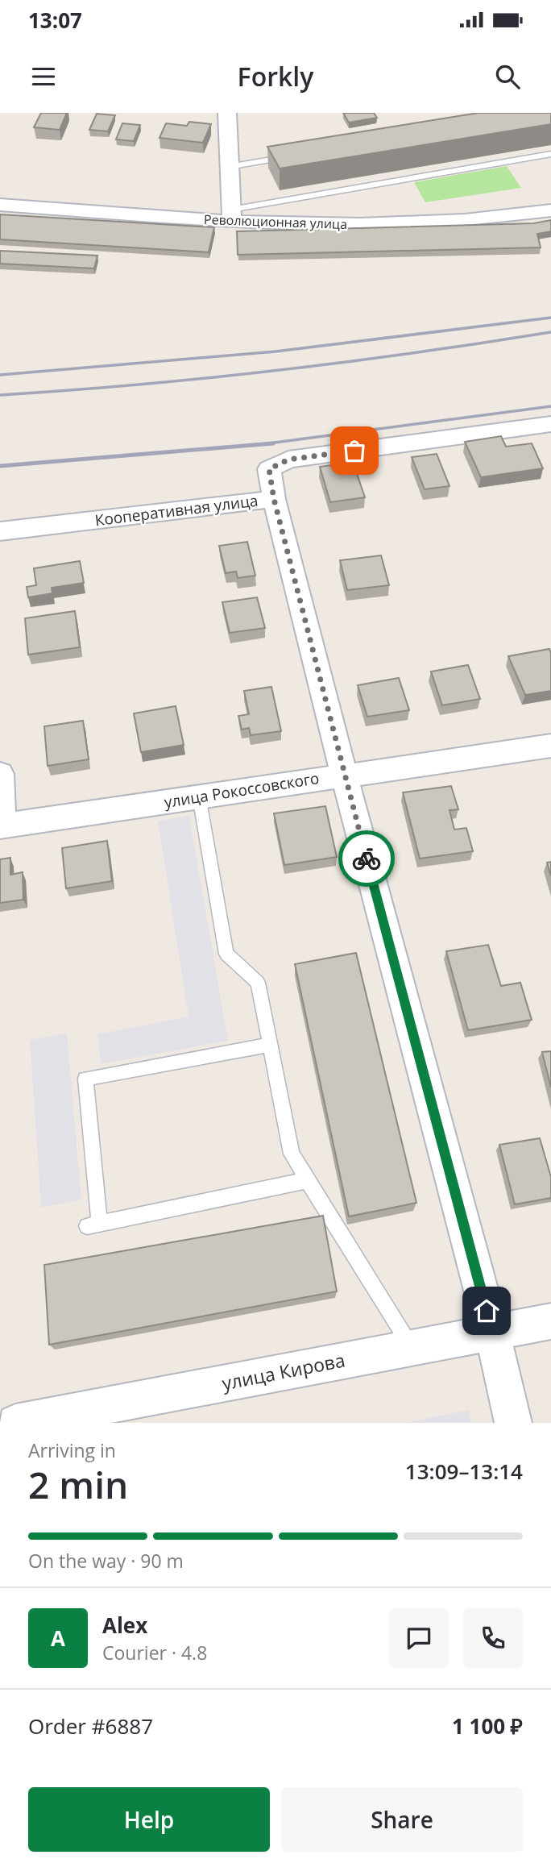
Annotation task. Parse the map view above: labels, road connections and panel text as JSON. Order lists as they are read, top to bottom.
{
  "streets": {
    "street": [
      "Революционная улица",
      "Кооперативная улица",
      "улица Рокоссовского",
      "улица Кирова"
    ]
  },
  "page": {
    "status": "13:07",
    "header": "Forkly",
    "heading": ["2 min", "Arriving in", "13:09–13:14"],
    "panel": [
      "Alex",
      "Courier · 4.8",
      "Order #6887",
      "1 100 ₽"
    ],
    "bar": "On the way · 90 m",
    "round": "A",
    "buttons": ["Help", "Share"]
  }
}
